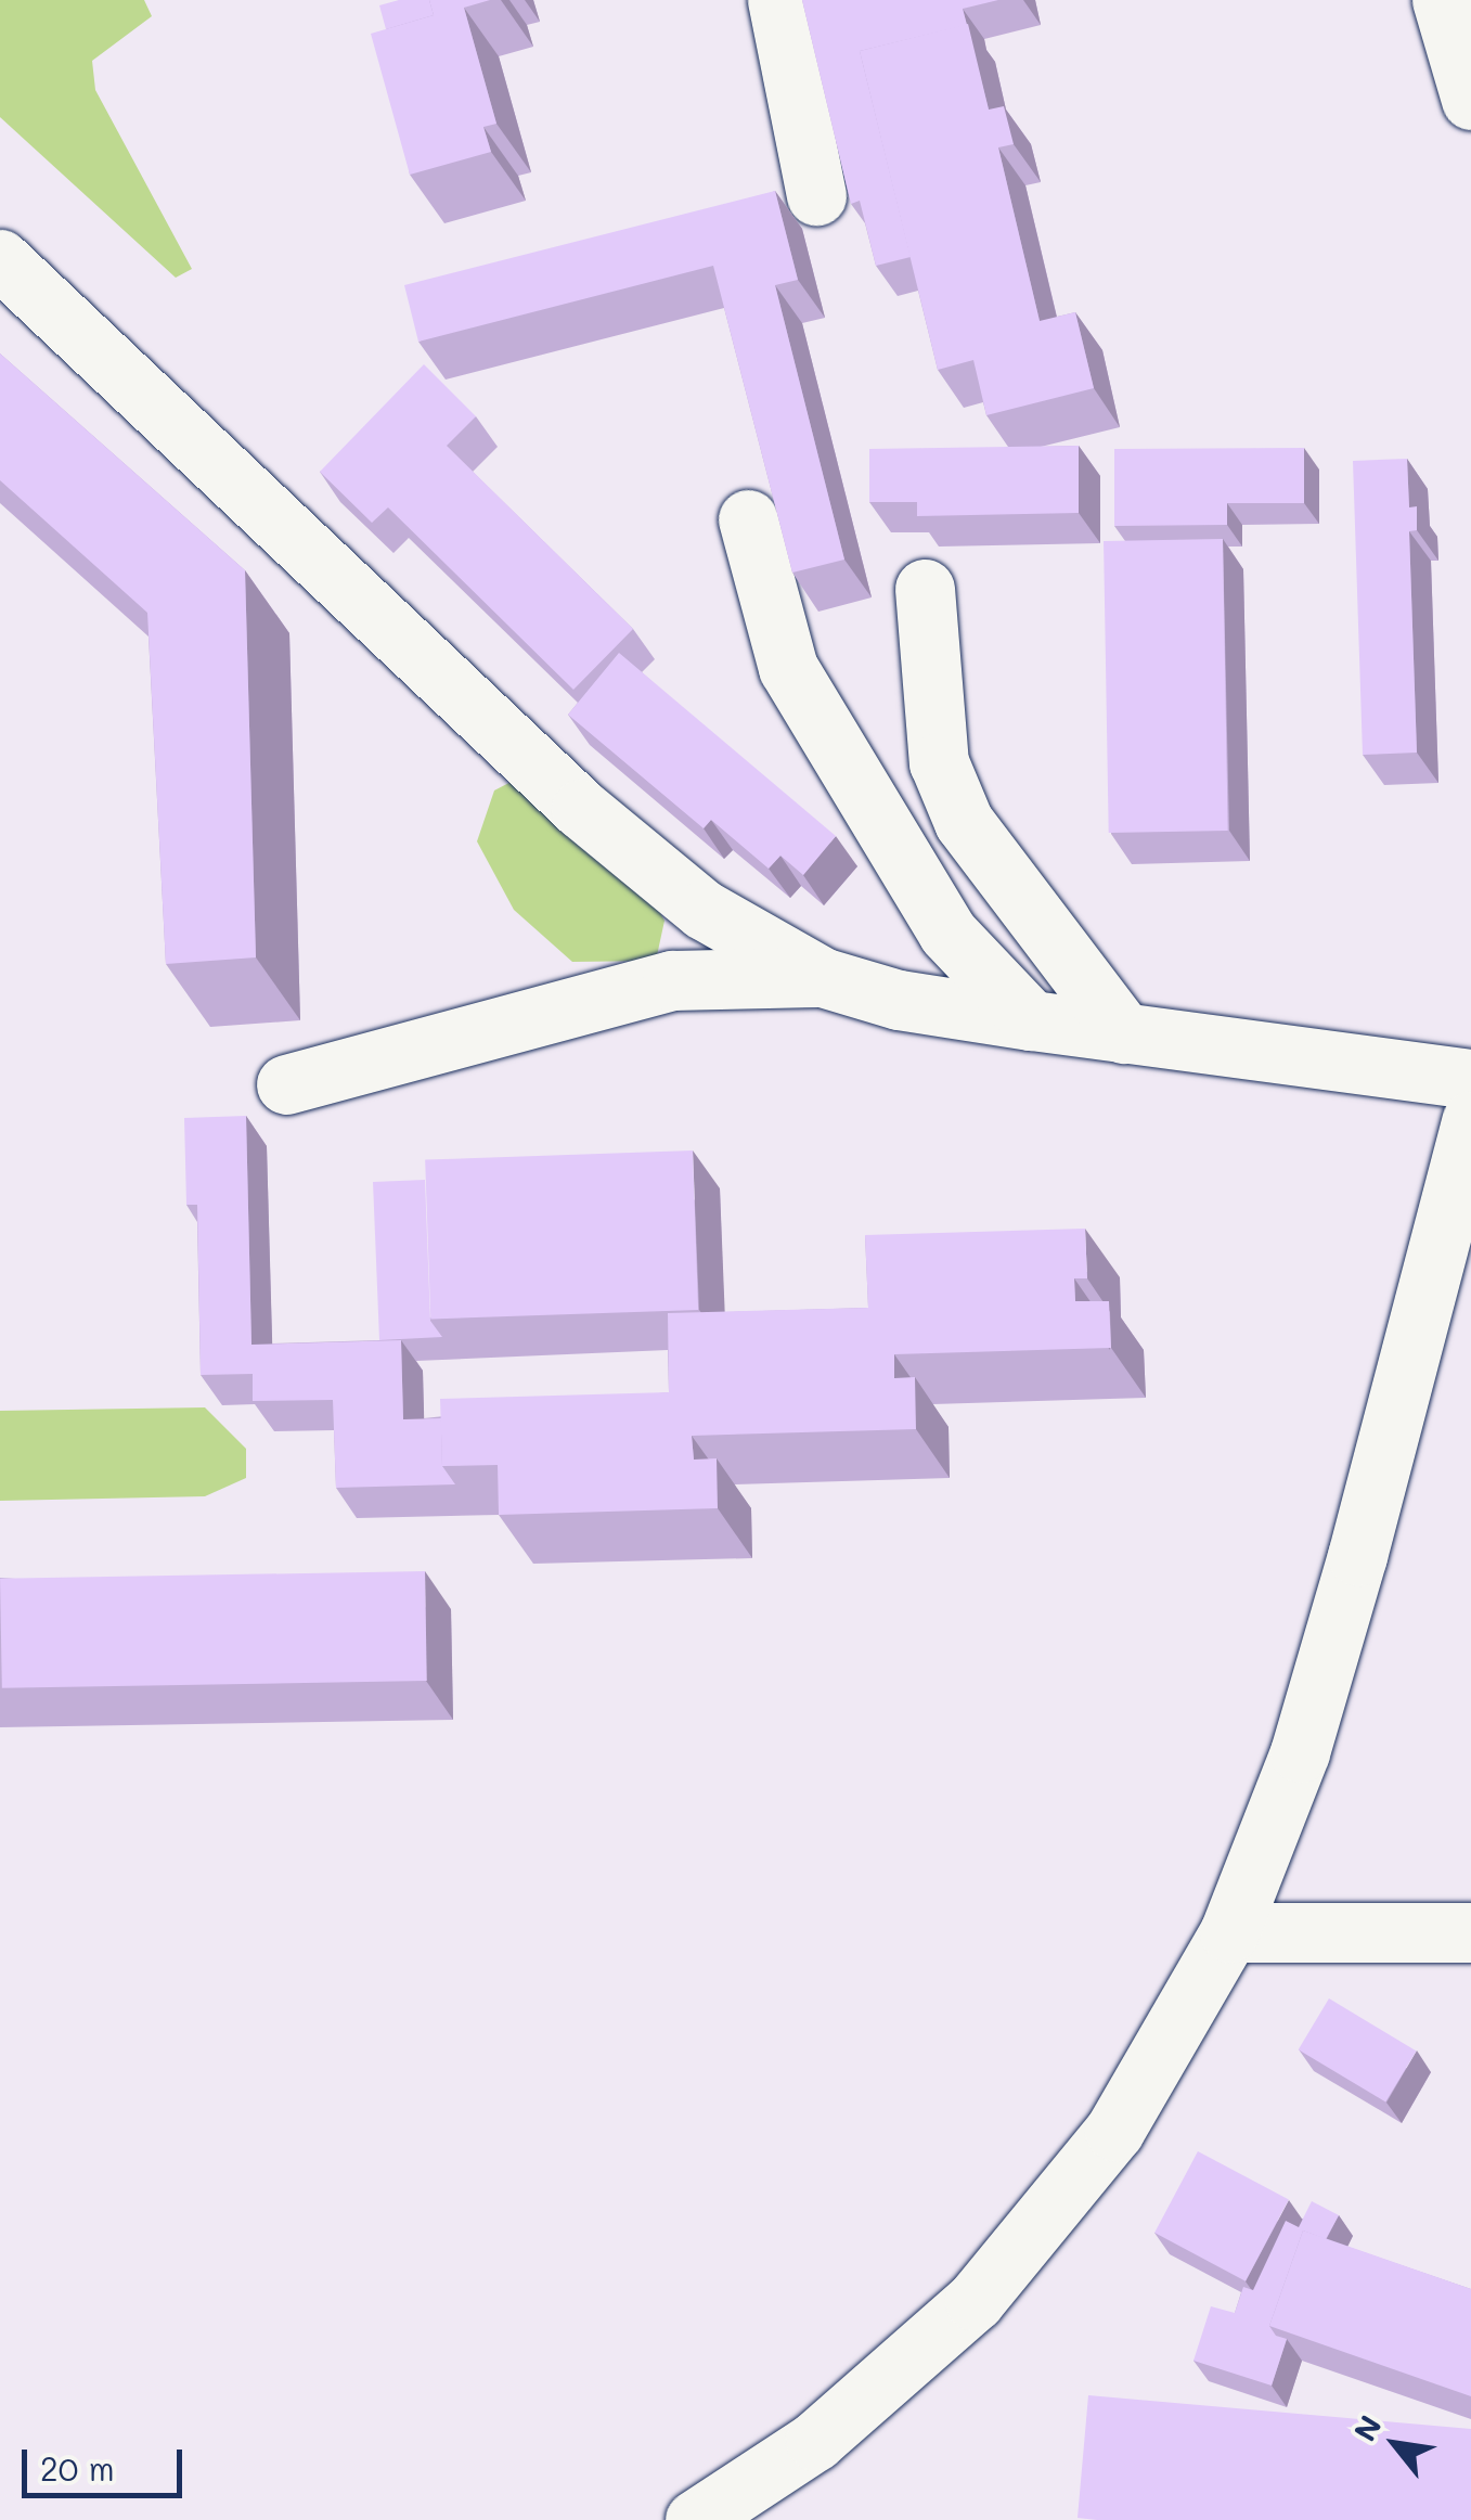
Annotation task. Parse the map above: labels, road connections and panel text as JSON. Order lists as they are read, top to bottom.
{
  "scale_bar": "20 m",
  "north": "top left"
}
